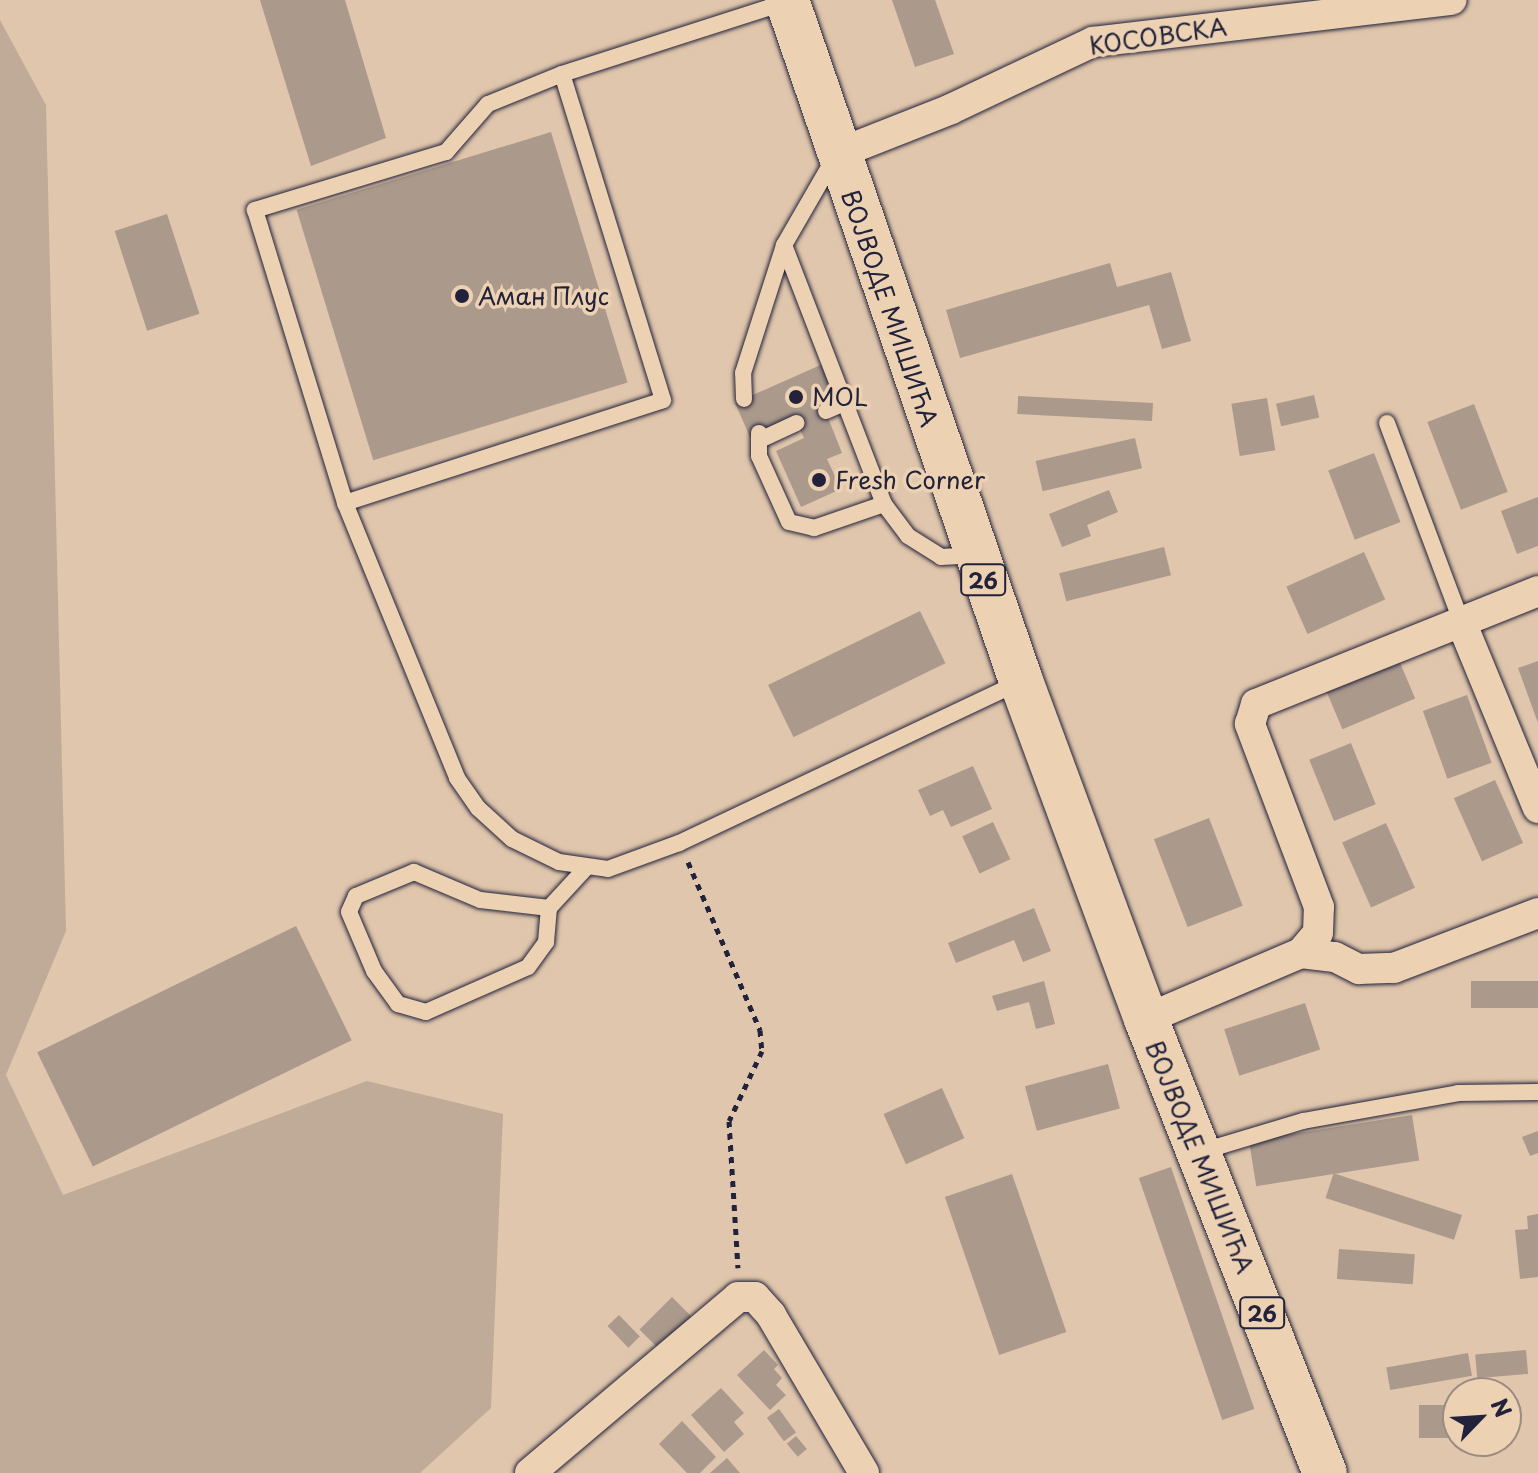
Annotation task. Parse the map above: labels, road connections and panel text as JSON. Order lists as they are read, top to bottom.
{
  "streets": {
    "main road": ["ВОЈВОДЕ МИШИЋА", "26"],
    "street": ["КОСОВСКА"]
  },
  "crossings": [
    ["КОСОВСКА", "ВОЈВОДЕ МИШИЋА"]
  ],
  "places": ["Аман Плус", "MOL", "Fresh Corner"],
  "north": "top right"
}
